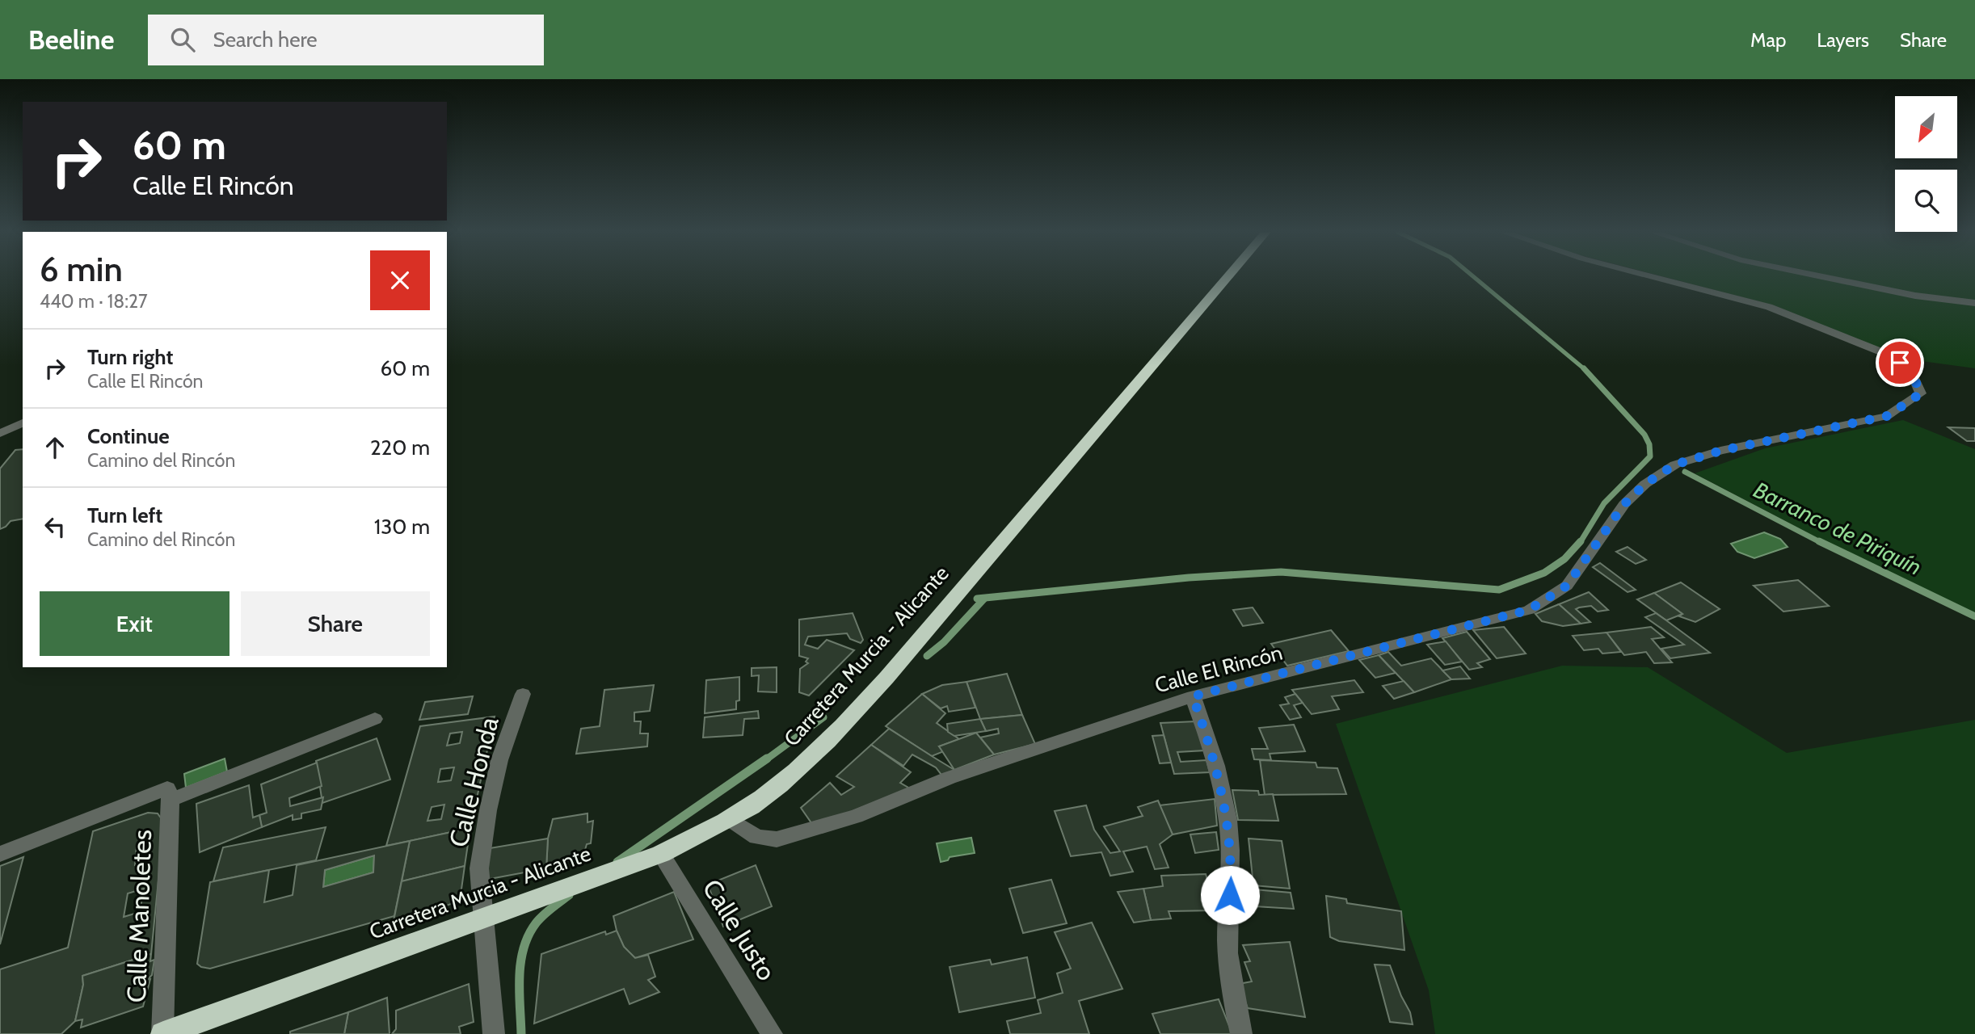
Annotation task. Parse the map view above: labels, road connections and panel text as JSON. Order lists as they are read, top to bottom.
{
  "streets": {
    "highway": ["Carretera Murcia - Alicante"],
    "street": [
      "Calle El Rincón",
      "Calle Honda",
      "Calle Manoletes",
      "Calle Justo"
    ]
  },
  "crossings": [
    ["Carretera Murcia - Alicante", "Calle El Rincón"],
    ["Carretera Murcia - Alicante", "Calle Honda"],
    ["Carretera Murcia - Alicante", "Calle Manoletes"],
    ["Carretera Murcia - Alicante", "Calle Justo"]
  ],
  "water": ["Barranco de Piriquín"],
  "north": "bottom left",
  "page": {
    "header": "Beeline",
    "search": "Search here",
    "nav": ["Map", "Layers", "Share"],
    "turn": ["60 m", "Calle El Rincón"],
    "heading": ["6 min", "440 m · 18:27"],
    "list": [
      {
        "name": "Turn right",
        "note": "Calle El Rincón",
        "value": "60 m"
      },
      {
        "name": "Continue",
        "note": "Camino del Rincón",
        "value": "220 m"
      },
      {
        "name": "Turn left",
        "note": "Camino del Rincón",
        "value": "130 m"
      }
    ],
    "buttons": ["Exit", "Share"]
  }
}
